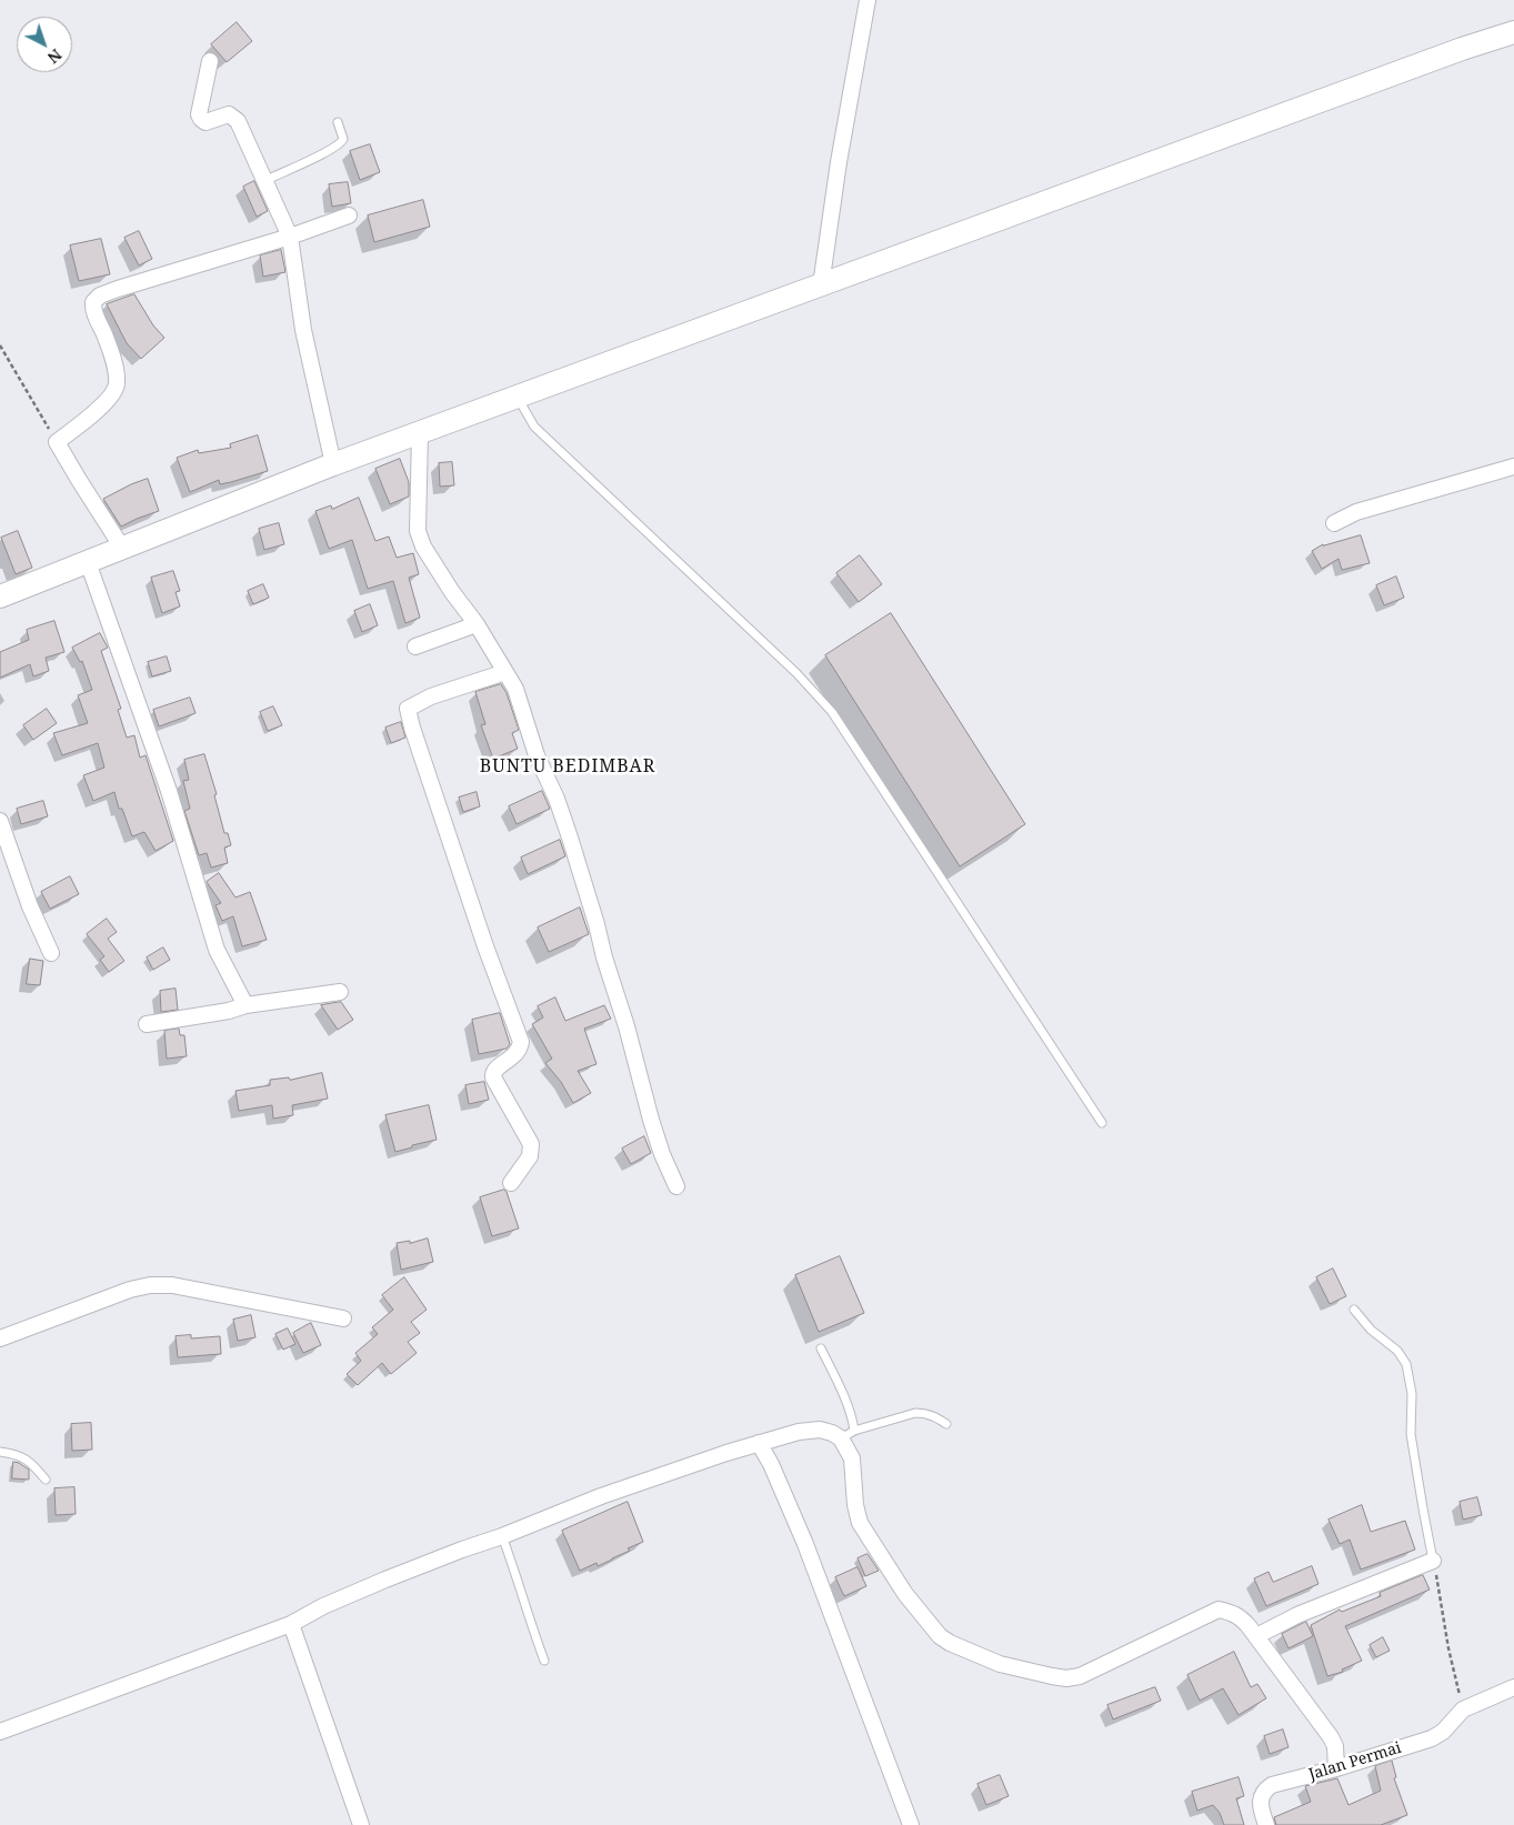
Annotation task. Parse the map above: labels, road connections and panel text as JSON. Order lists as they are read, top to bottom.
{
  "streets": {
    "street": ["Jalan Permai"]
  },
  "districts": ["BUNTU BEDIMBAR"],
  "north": "bottom right"
}
